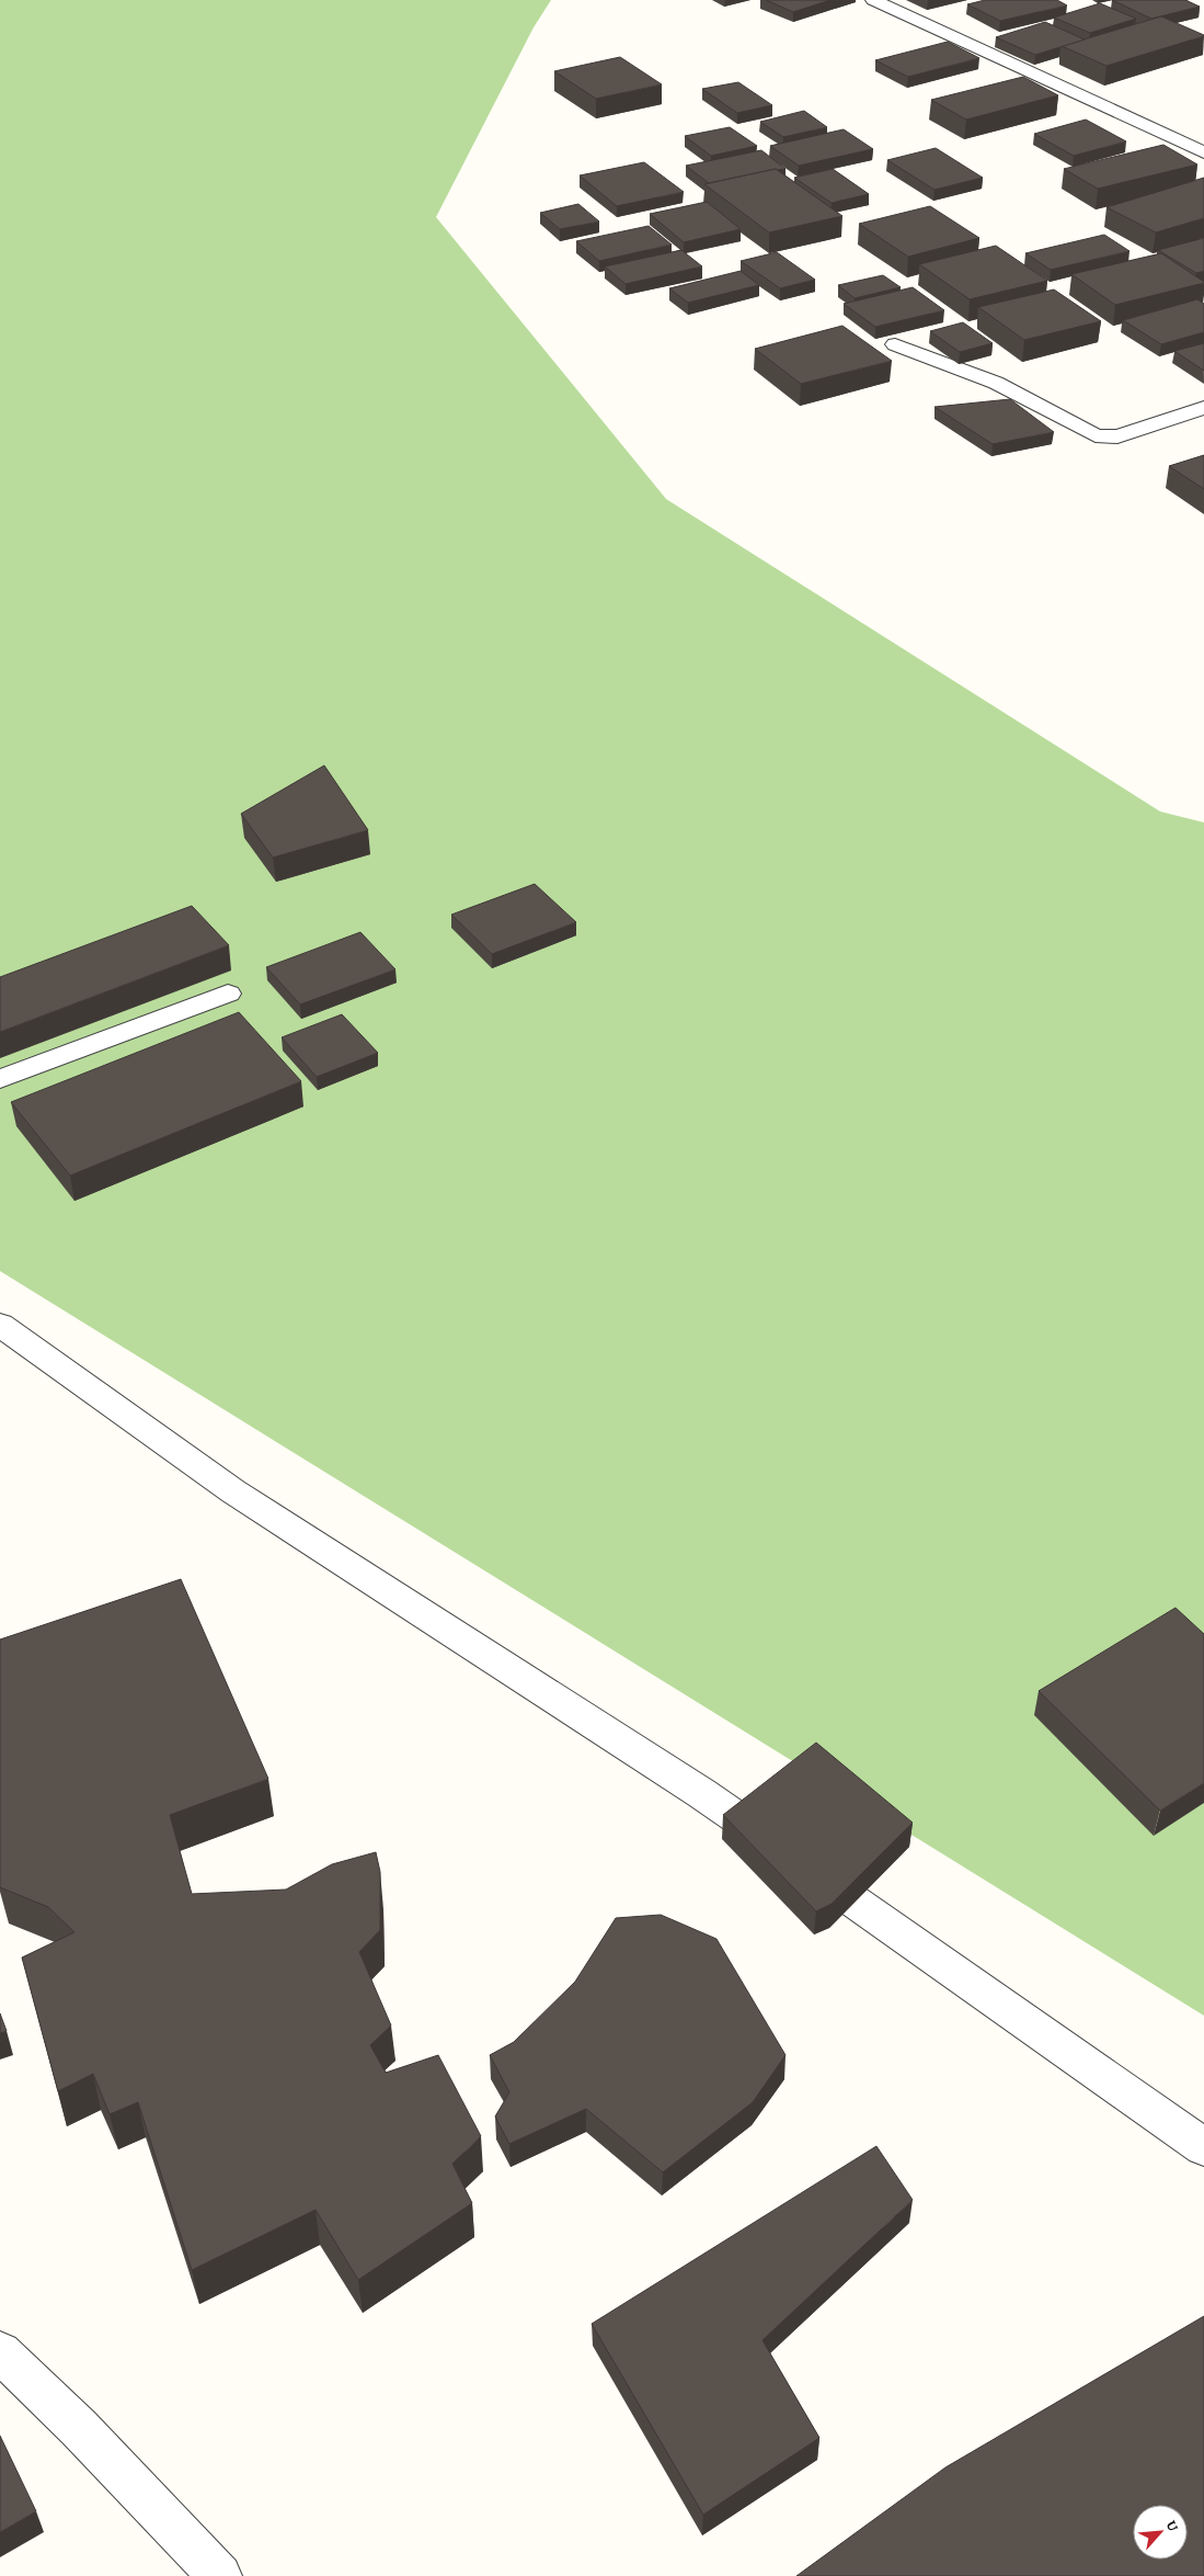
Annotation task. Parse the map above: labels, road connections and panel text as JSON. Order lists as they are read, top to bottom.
{
  "north": "top right"
}
